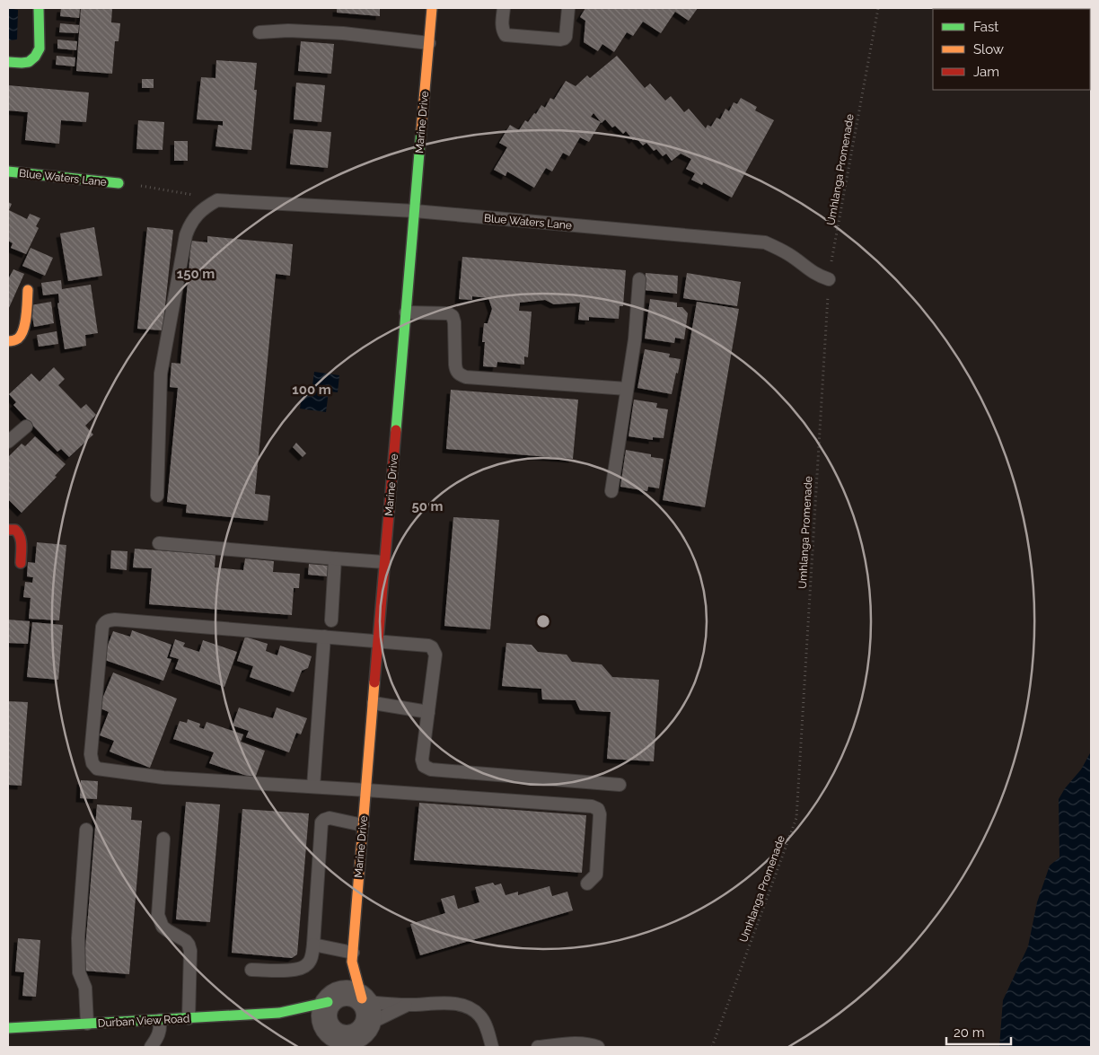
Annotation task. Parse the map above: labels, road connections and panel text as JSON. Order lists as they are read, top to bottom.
{
  "streets": {
    "street": ["Marine Drive", "Blue Waters Lane", "Durban View Road"],
    "path": ["Umhlanga Promenade"]
  },
  "crossings": [
    ["Marine Drive", "Blue Waters Lane"],
    ["Marine Drive", "Durban View Road"],
    ["Umhlanga Promenade", "Blue Waters Lane"]
  ],
  "legend": ["Fast", "Slow", "Jam"],
  "scale_bar": "20 m",
  "rings": ["150 m", "100 m", "50 m"]
}
